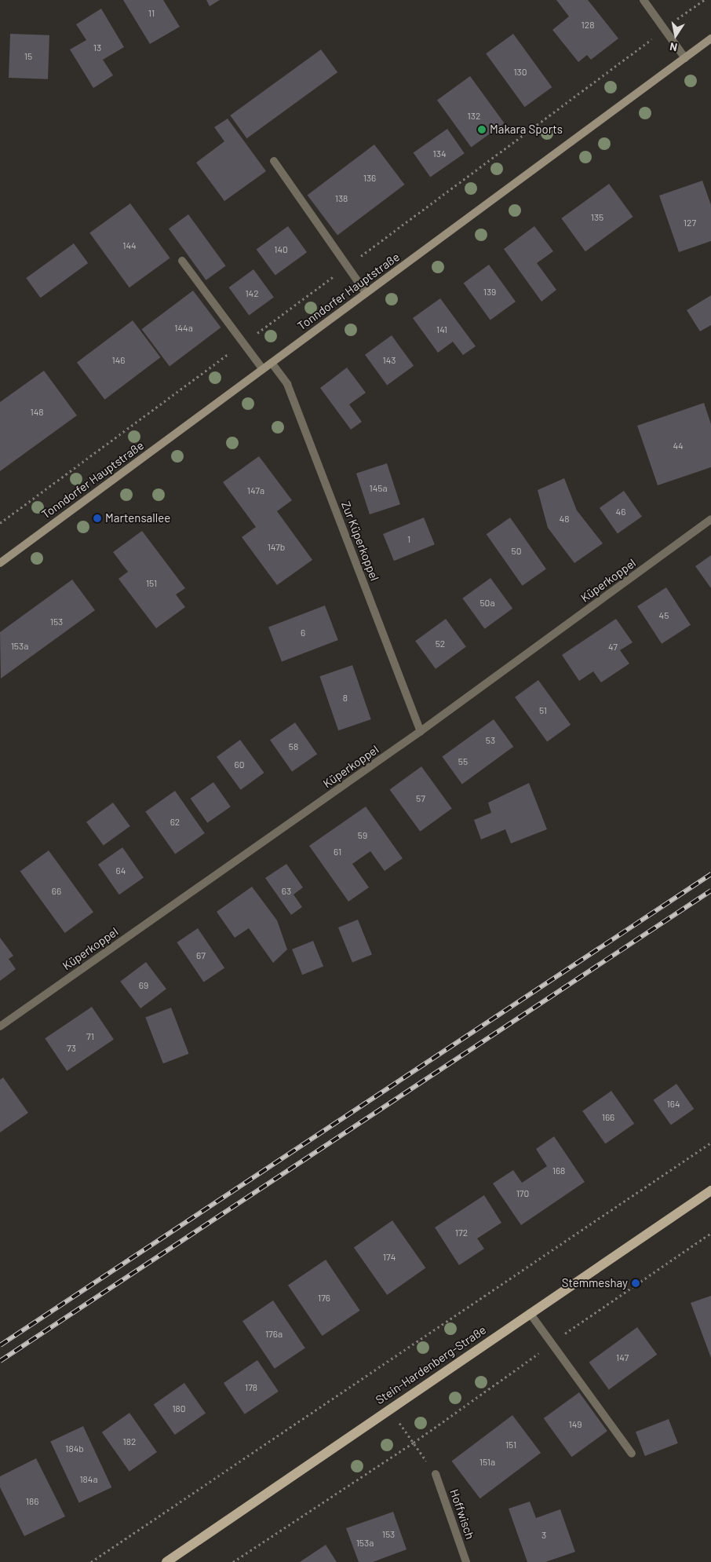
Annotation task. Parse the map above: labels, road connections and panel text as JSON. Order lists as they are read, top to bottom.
{
  "streets": {
    "main road": ["Tonndorfer Hauptstraße", "Stein-Hardenberg-Straße"],
    "street": ["Zur Küperkoppel", "Küperkoppel", "Hoffwisch"]
  },
  "crossings": [
    ["Tonndorfer Hauptstraße", "Zur Küperkoppel"],
    ["Zur Küperkoppel", "Küperkoppel"]
  ],
  "places": ["Makara Sports", "Martensallee", "Stemmeshay"],
  "house_numbers": [
    "11",
    "128",
    "13",
    "15",
    "130",
    "132",
    "134",
    "136",
    "138",
    "135",
    "127",
    "144",
    "140",
    "139",
    "142",
    "144a",
    "141",
    "146",
    "143",
    "148",
    "44",
    "145a",
    "147a",
    "46",
    "48",
    "1",
    "147b",
    "50",
    "151",
    "50a",
    "45",
    "153",
    "6",
    "52",
    "153a",
    "47",
    "8",
    "51",
    "53",
    "58",
    "55",
    "60",
    "57",
    "62",
    "59",
    "61",
    "64",
    "66",
    "63",
    "67",
    "69",
    "71",
    "73",
    "164",
    "166",
    "168",
    "170",
    "172",
    "174",
    "176",
    "176a",
    "147",
    "178",
    "180",
    "149",
    "182",
    "151",
    "184b",
    "151a",
    "184a",
    "186",
    "153",
    "3",
    "153a"
  ],
  "north": "bottom"
}
